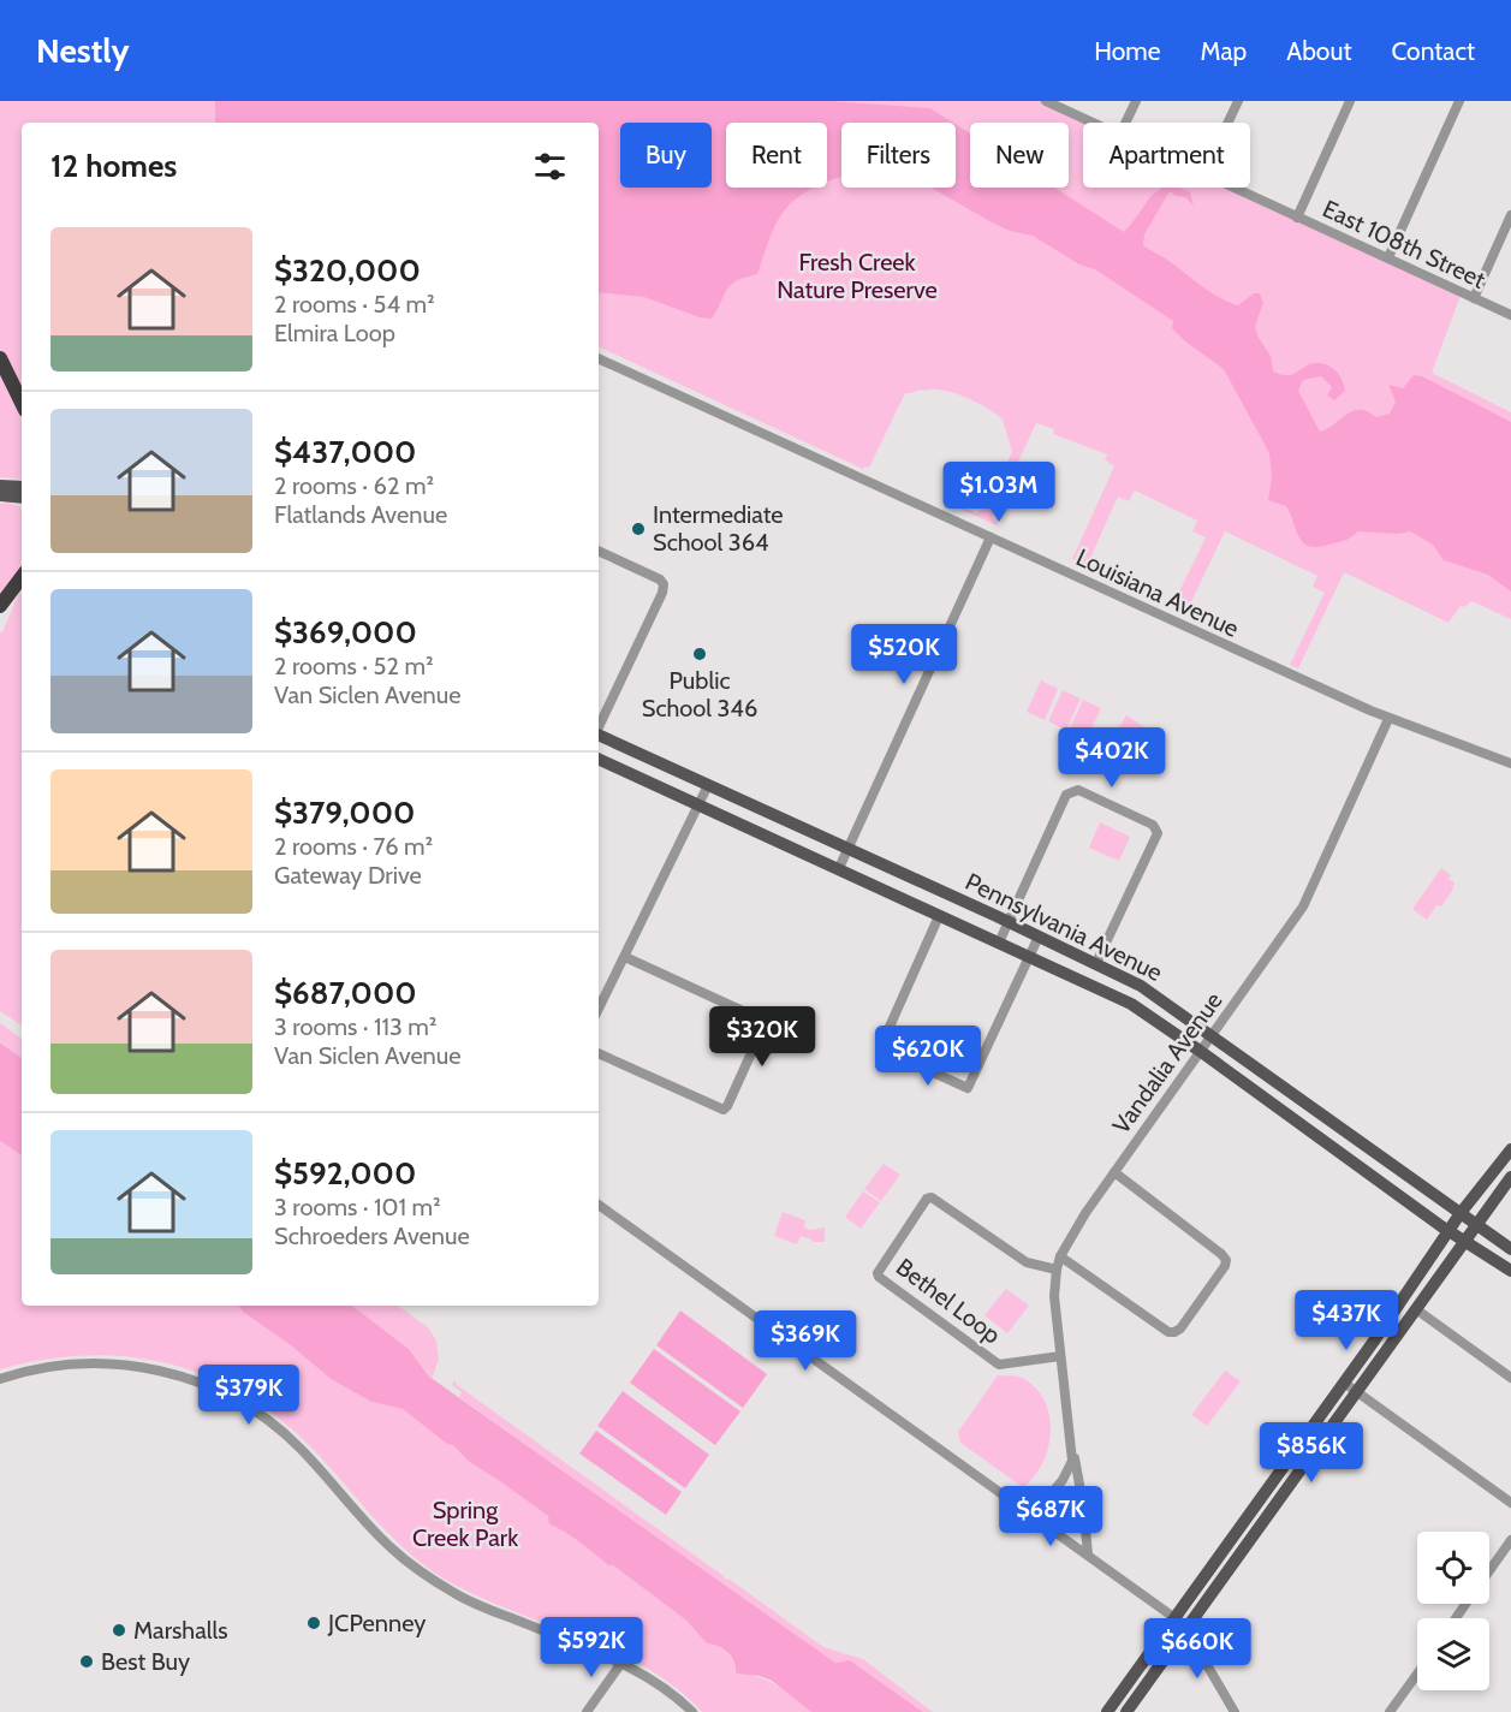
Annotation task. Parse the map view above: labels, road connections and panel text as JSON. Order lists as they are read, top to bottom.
{
  "streets": {
    "main road": ["Pennsylvania Avenue"],
    "street": [
      "East 108th Street",
      "Louisiana Avenue",
      "Vandalia Avenue",
      "Bethel Loop"
    ]
  },
  "crossings": [
    ["Louisiana Avenue", "Vandalia Avenue"],
    ["Pennsylvania Avenue", "Vandalia Avenue"],
    ["Vandalia Avenue", "Bethel Loop"]
  ],
  "parks": ["Fresh Creek Nature Preserve", "Spring Creek Park"],
  "places": [
    "Intermediate School 364",
    "Public School 346",
    "JCPenney",
    "Marshalls",
    "Best Buy"
  ],
  "page": {
    "header": "Nestly",
    "nav": [
      "Home",
      "Map",
      "About",
      "Contact"
    ],
    "chip": [
      "Buy",
      "Rent",
      "Filters",
      "New",
      "Apartment"
    ],
    "heading": "12 homes",
    "list": [
      {
        "name": "$320,000",
        "note": "2 rooms · 54 m² · Elmira Loop"
      },
      {
        "name": "$437,000",
        "note": "2 rooms · 62 m² · Flatlands Avenue"
      },
      {
        "name": "$369,000",
        "note": "2 rooms · 52 m² · Van Siclen Avenue"
      },
      {
        "name": "$379,000",
        "note": "2 rooms · 76 m² · Gateway Drive"
      },
      {
        "name": "$687,000",
        "note": "3 rooms · 113 m² · Van Siclen Avenue"
      },
      {
        "name": "$592,000",
        "note": "3 rooms · 101 m² · Schroeders Avenue"
      }
    ],
    "price": [
      "$1.03M",
      "$520K",
      "$402K",
      "$320K",
      "$620K",
      "$437K",
      "$369K",
      "$379K",
      "$856K",
      "$687K",
      "$592K",
      "$660K"
    ]
  }
}
